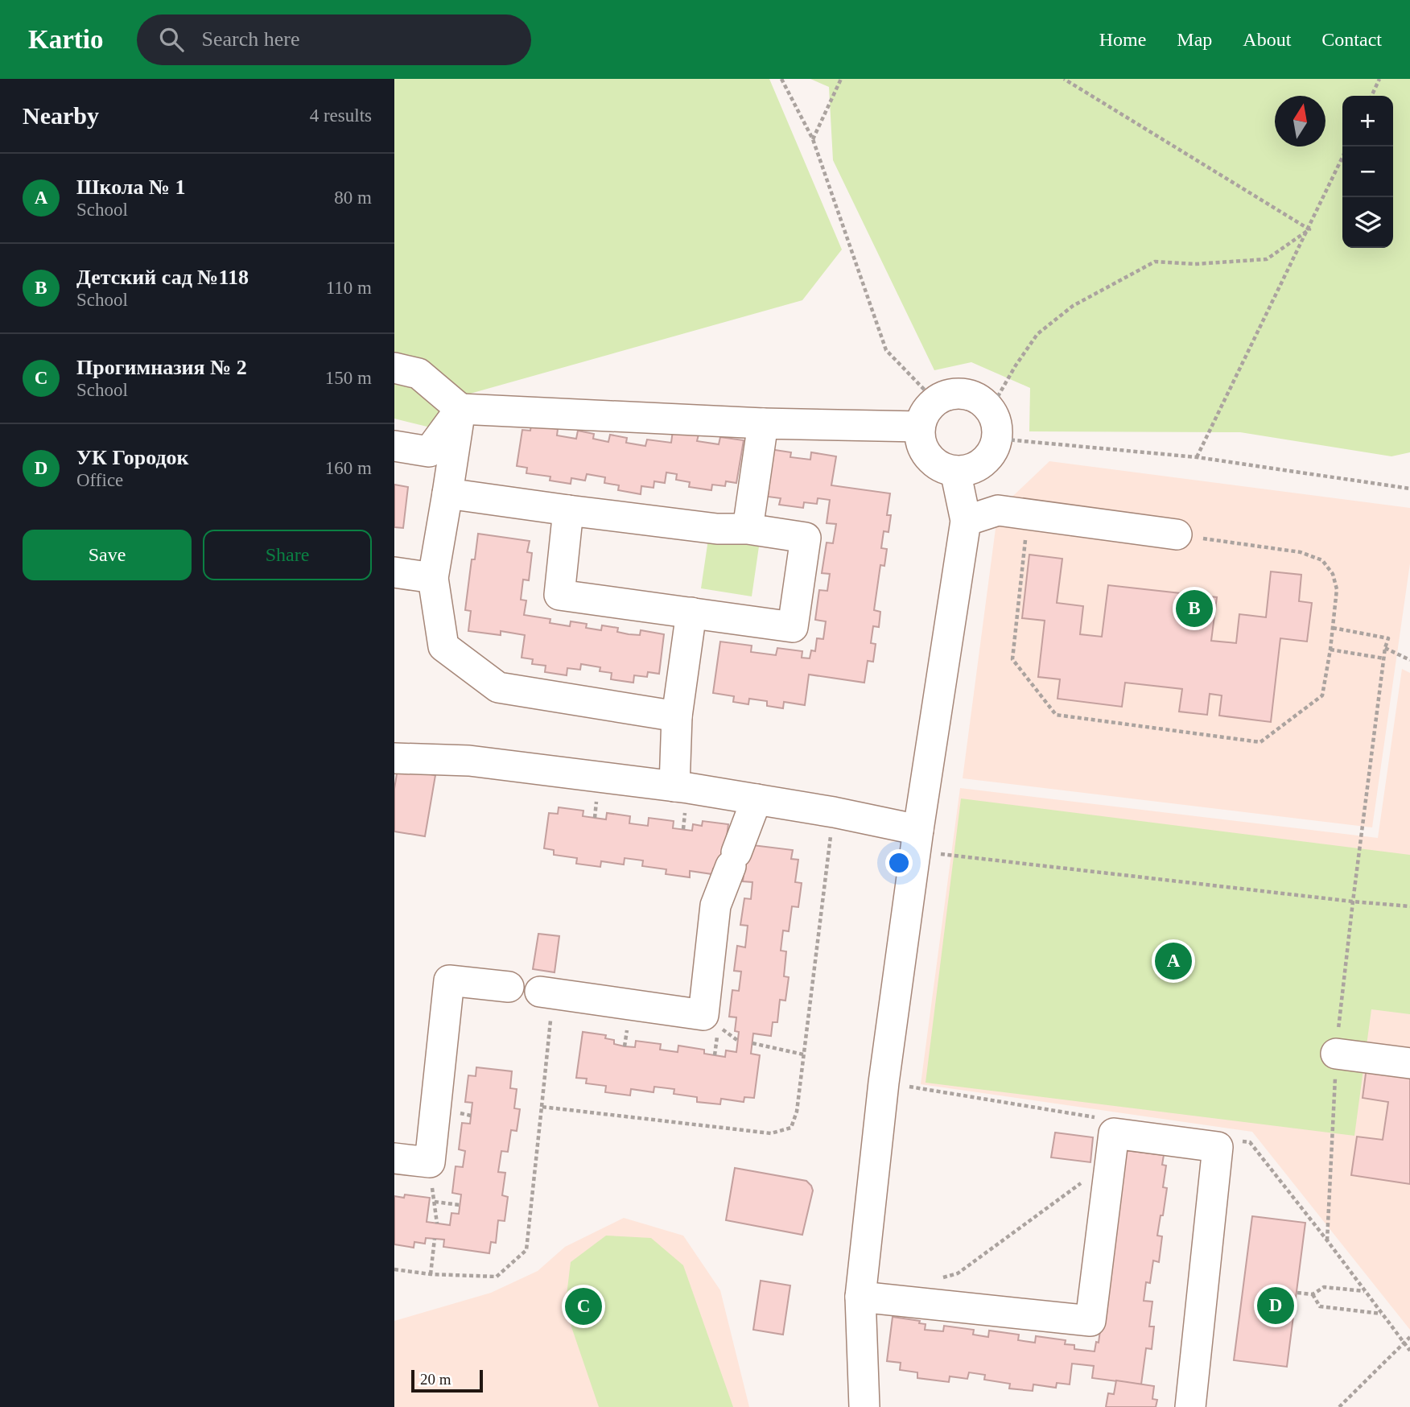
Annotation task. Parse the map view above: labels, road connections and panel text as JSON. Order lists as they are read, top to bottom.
{
  "scale_bar": "20 m",
  "north": "top",
  "page": {
    "header": "Kartio",
    "search": "Search here",
    "nav": [
      "Home",
      "Map",
      "About",
      "Contact"
    ],
    "heading": ["Nearby", "4 results"],
    "map_buttons": ["+", "−"],
    "list": [
      {
        "mark": "A",
        "name": "Школа № 1",
        "note": "School",
        "value": "80 m"
      },
      {
        "mark": "B",
        "name": "Детский сад №118",
        "note": "School",
        "value": "110 m"
      },
      {
        "mark": "C",
        "name": "Прогимназия № 2",
        "note": "School",
        "value": "150 m"
      },
      {
        "mark": "D",
        "name": "УК Городок",
        "note": "Office",
        "value": "160 m"
      }
    ],
    "buttons": ["Save", "Share"],
    "pins": [
      "B",
      "A",
      "D",
      "C"
    ],
    "scale": "20 m"
  }
}
